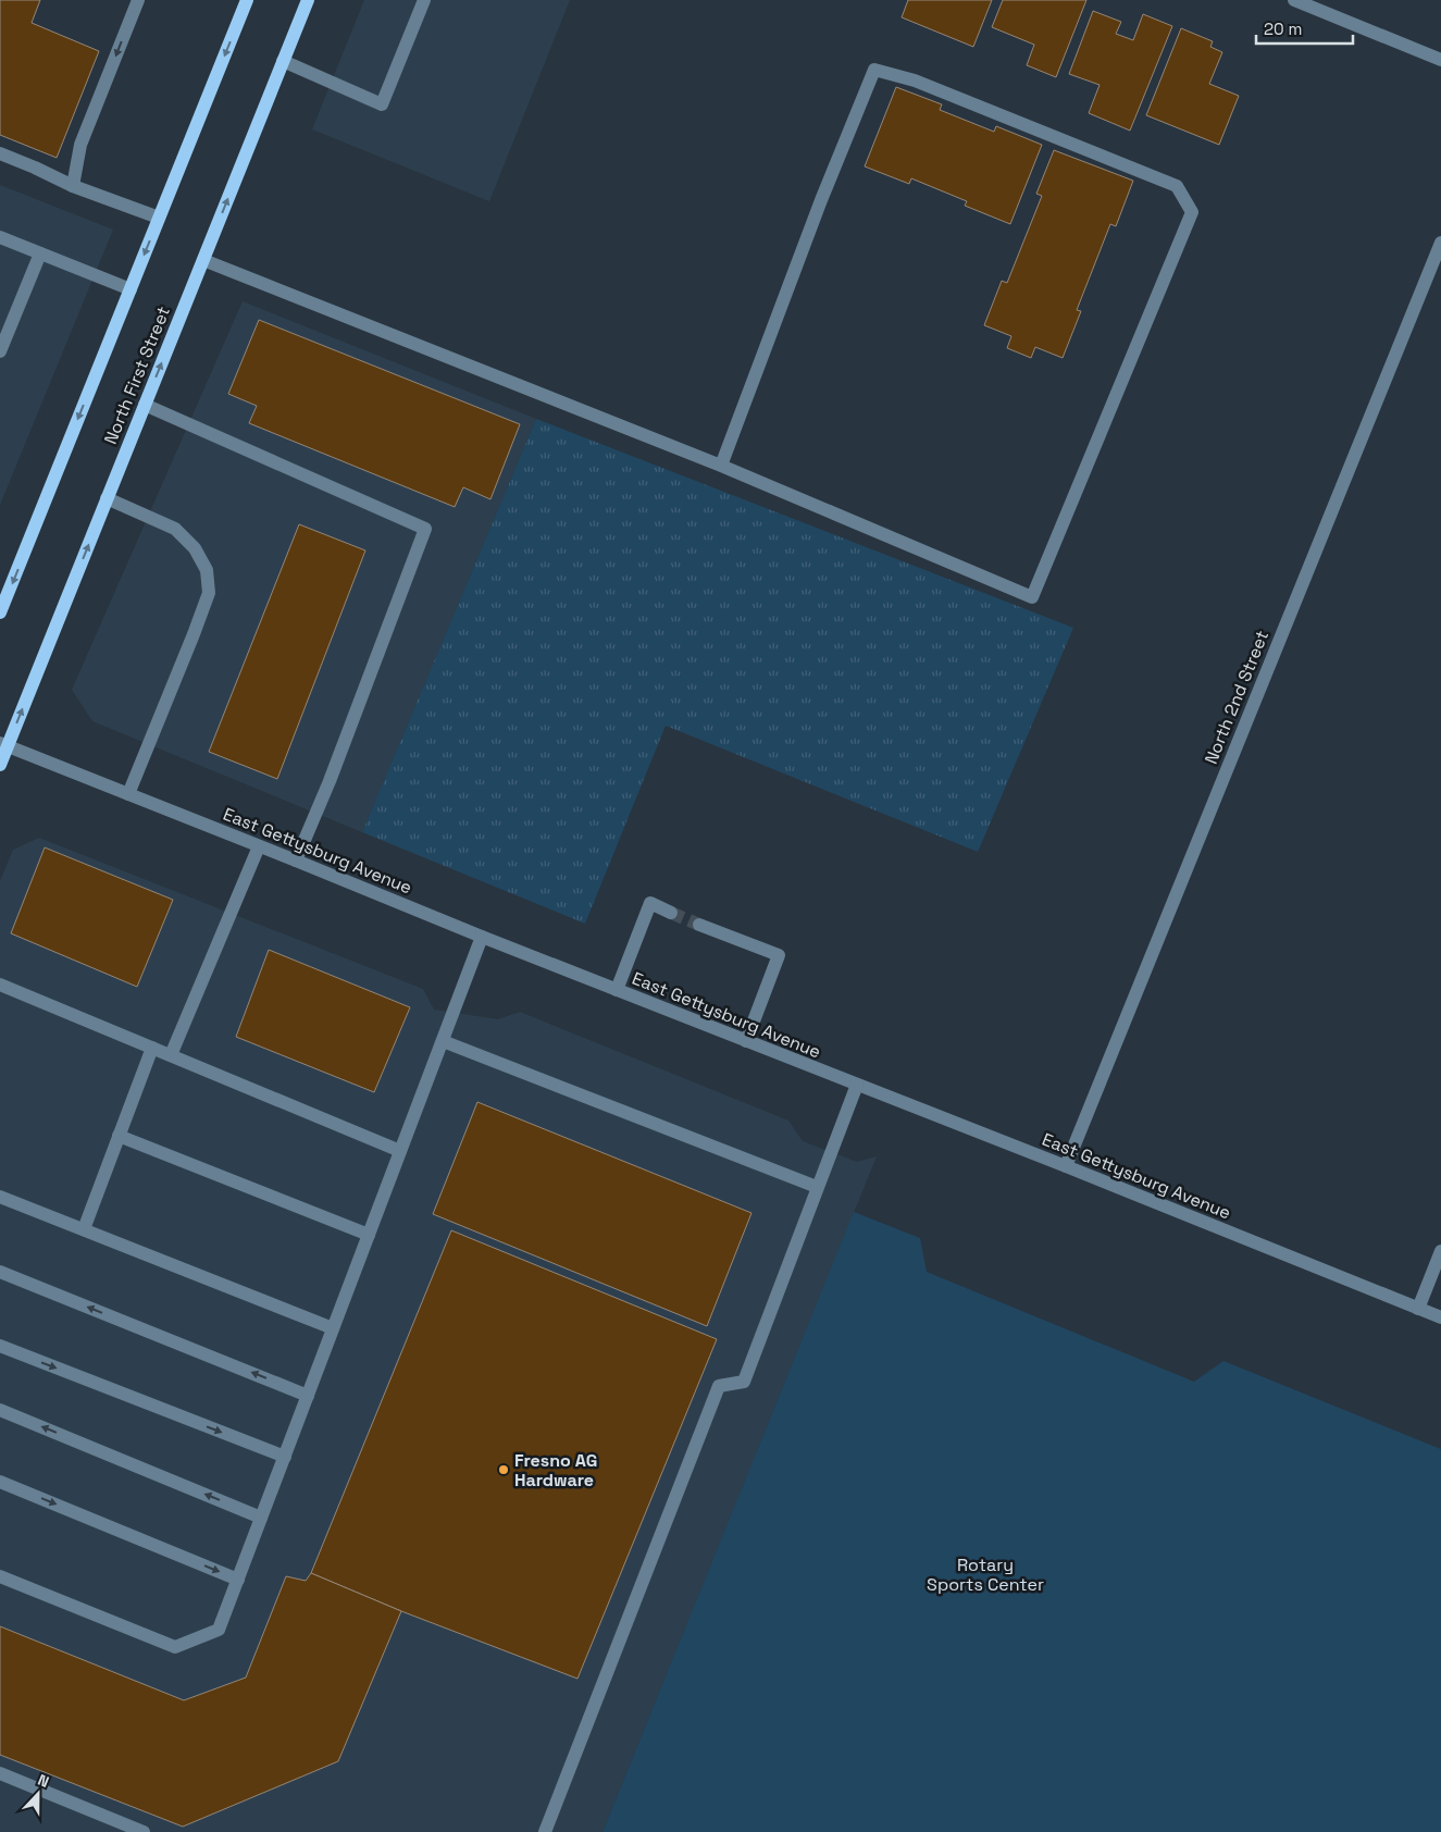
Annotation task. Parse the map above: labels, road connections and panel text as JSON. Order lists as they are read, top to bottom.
{
  "streets": {
    "main road": ["North First Street"],
    "street": ["North 2nd Street", "East Gettysburg Avenue"]
  },
  "crossings": [
    ["North First Street", "East Gettysburg Avenue"],
    ["North 2nd Street", "East Gettysburg Avenue"]
  ],
  "parks": ["Rotary Sports Center"],
  "places": ["Fresno AG Hardware"],
  "scale_bar": "20 m",
  "north": "top"
}
